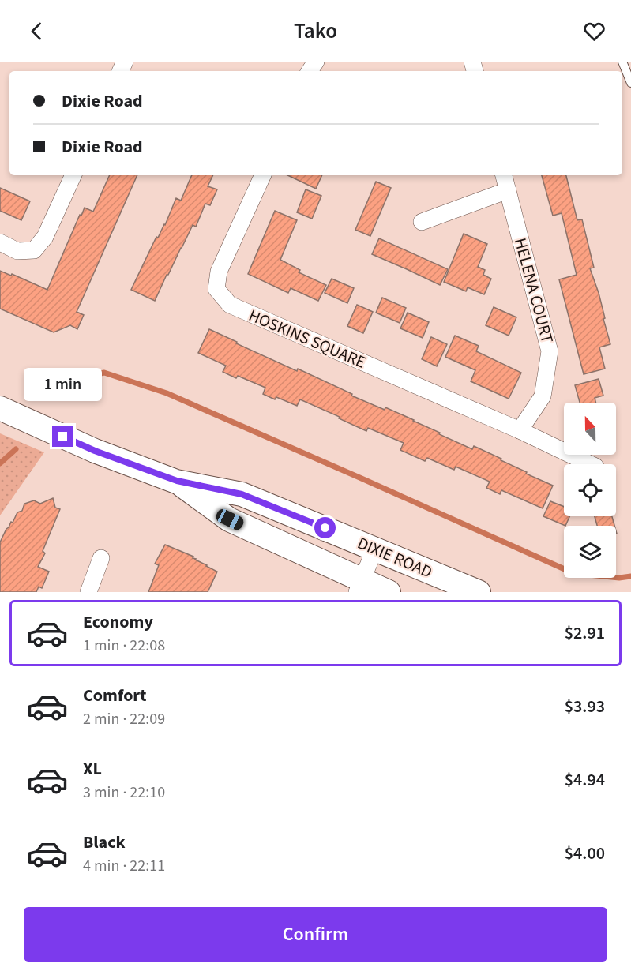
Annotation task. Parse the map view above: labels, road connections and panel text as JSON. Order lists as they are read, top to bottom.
{
  "streets": {
    "main road": ["DIXIE ROAD"],
    "street": ["HELENA COURT", "HOSKINS SQUARE"]
  },
  "crossings": [
    ["HELENA COURT", "HOSKINS SQUARE"]
  ],
  "north": "top",
  "page": {
    "header": "Tako",
    "banner": ["Dixie Road", "Dixie Road"],
    "bubble": "1 min",
    "list": [
      {
        "name": "Economy",
        "note": "1 min · 22:08",
        "value": "$2.91"
      },
      {
        "name": "Comfort",
        "note": "2 min · 22:09",
        "value": "$3.93"
      },
      {
        "name": "XL",
        "note": "3 min · 22:10",
        "value": "$4.94"
      },
      {
        "name": "Black",
        "note": "4 min · 22:11",
        "value": "$4.00"
      }
    ],
    "buttons": "Confirm"
  }
}
